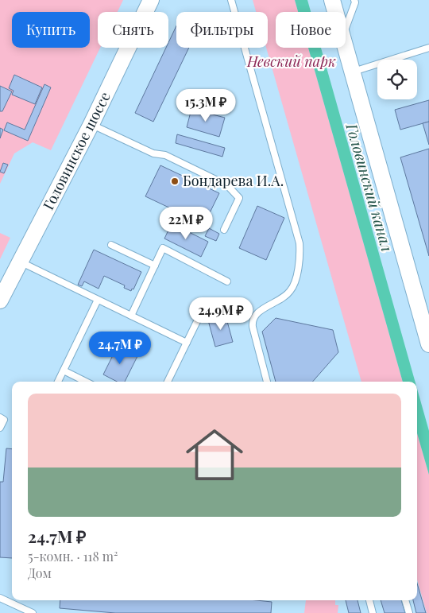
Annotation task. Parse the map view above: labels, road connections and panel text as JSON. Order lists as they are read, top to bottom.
{
  "streets": {
    "street": ["Головинское шоссе"]
  },
  "water": ["Головинский канал"],
  "parks": ["Невский парк"],
  "places": ["Бондарева И.А."],
  "page": {
    "chip": [
      "Купить",
      "Снять",
      "Фильтры",
      "Новое"
    ],
    "price": [
      "15.3M ₽",
      "22M ₽",
      "24.9M ₽",
      "24.7M ₽"
    ],
    "list": [
      {
        "name": "24.7M ₽",
        "note": "5-комн. · 118 m² · Дом"
      }
    ]
  }
}
